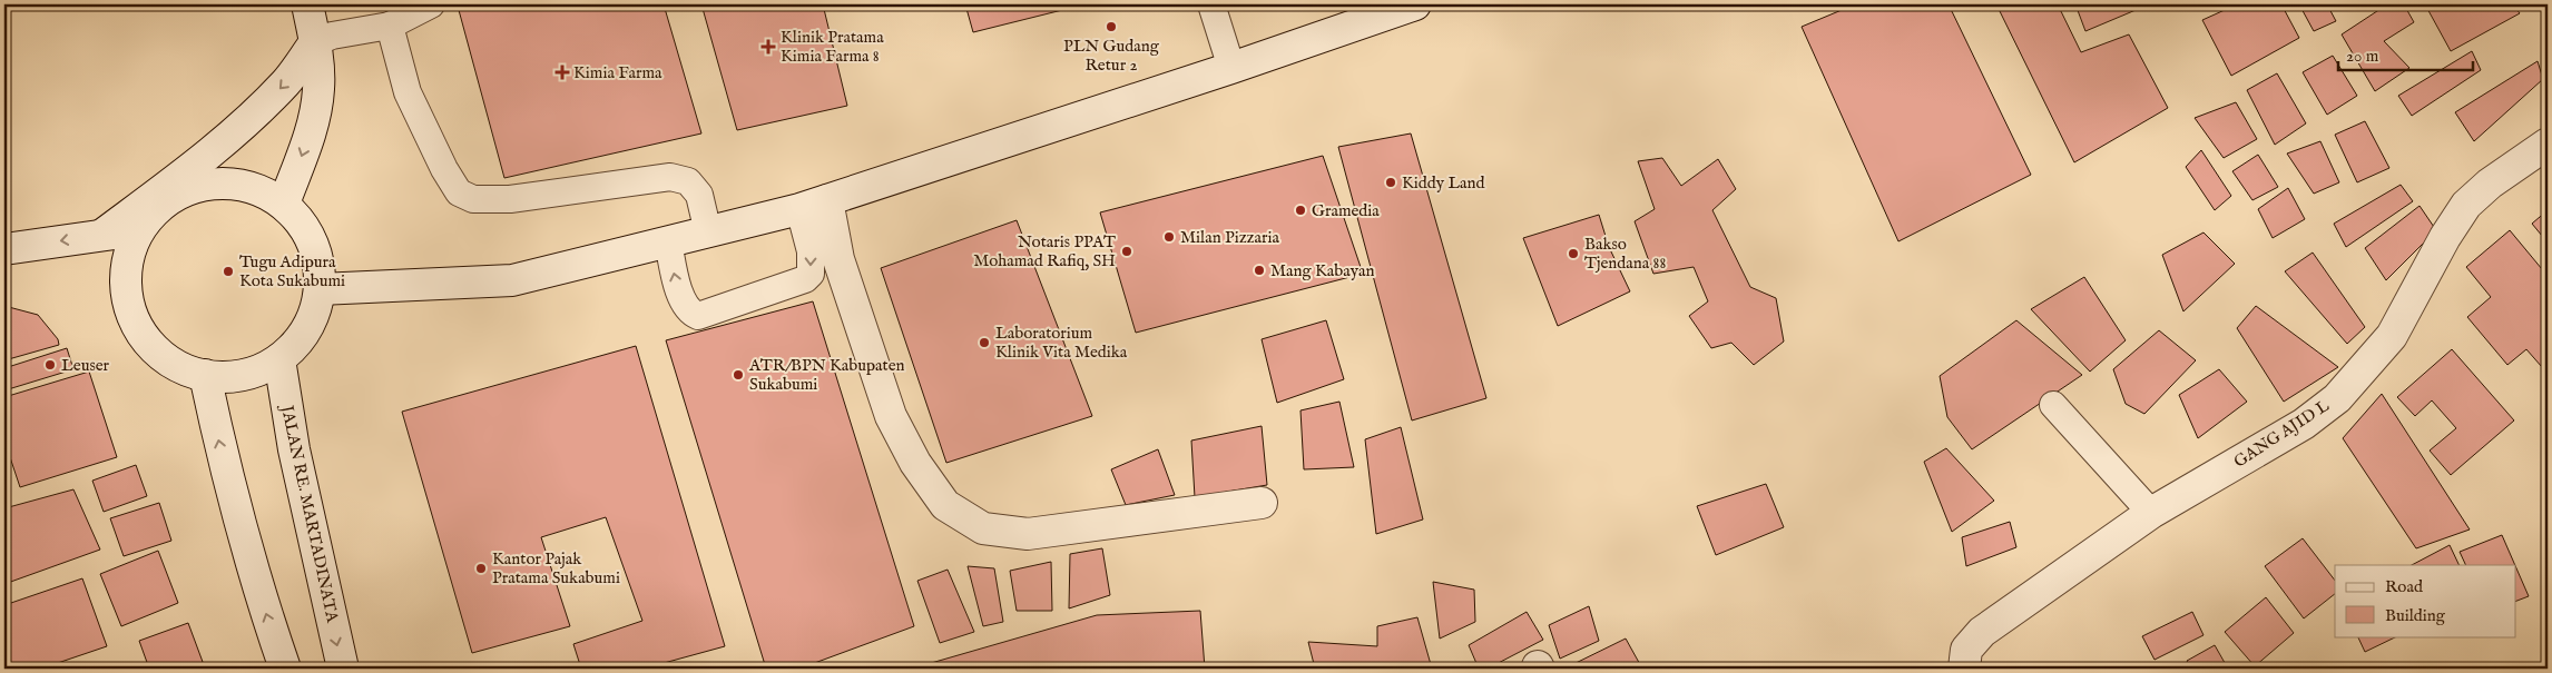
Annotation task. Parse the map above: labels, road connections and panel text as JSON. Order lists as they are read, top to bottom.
{
  "streets": {
    "main road": ["GANG AJID L", "JALAN RE. MARTADINATA"]
  },
  "places": {
    "other": [
      "PLN Gudang Retur 2",
      "Kiddy Land",
      "Gramedia",
      "Milan Pizzaria",
      "Notaris PPAT Mohamad Rafiq, SH",
      "Bakso Tjendana 88",
      "Mang Kabayan",
      "Tugu Adipura Kota Sukabumi",
      "Laboratorium Klinik Vita Medika",
      "Leuser",
      "ATR/BPN Kabupaten Sukabumi",
      "Kantor Pajak Pratama Sukabumi"
    ],
    "health": ["Klinik Pratama Kimia Farma 8", "Kimia Farma"]
  },
  "legend": ["Road", "Building"],
  "scale_bar": "20 m"
}
